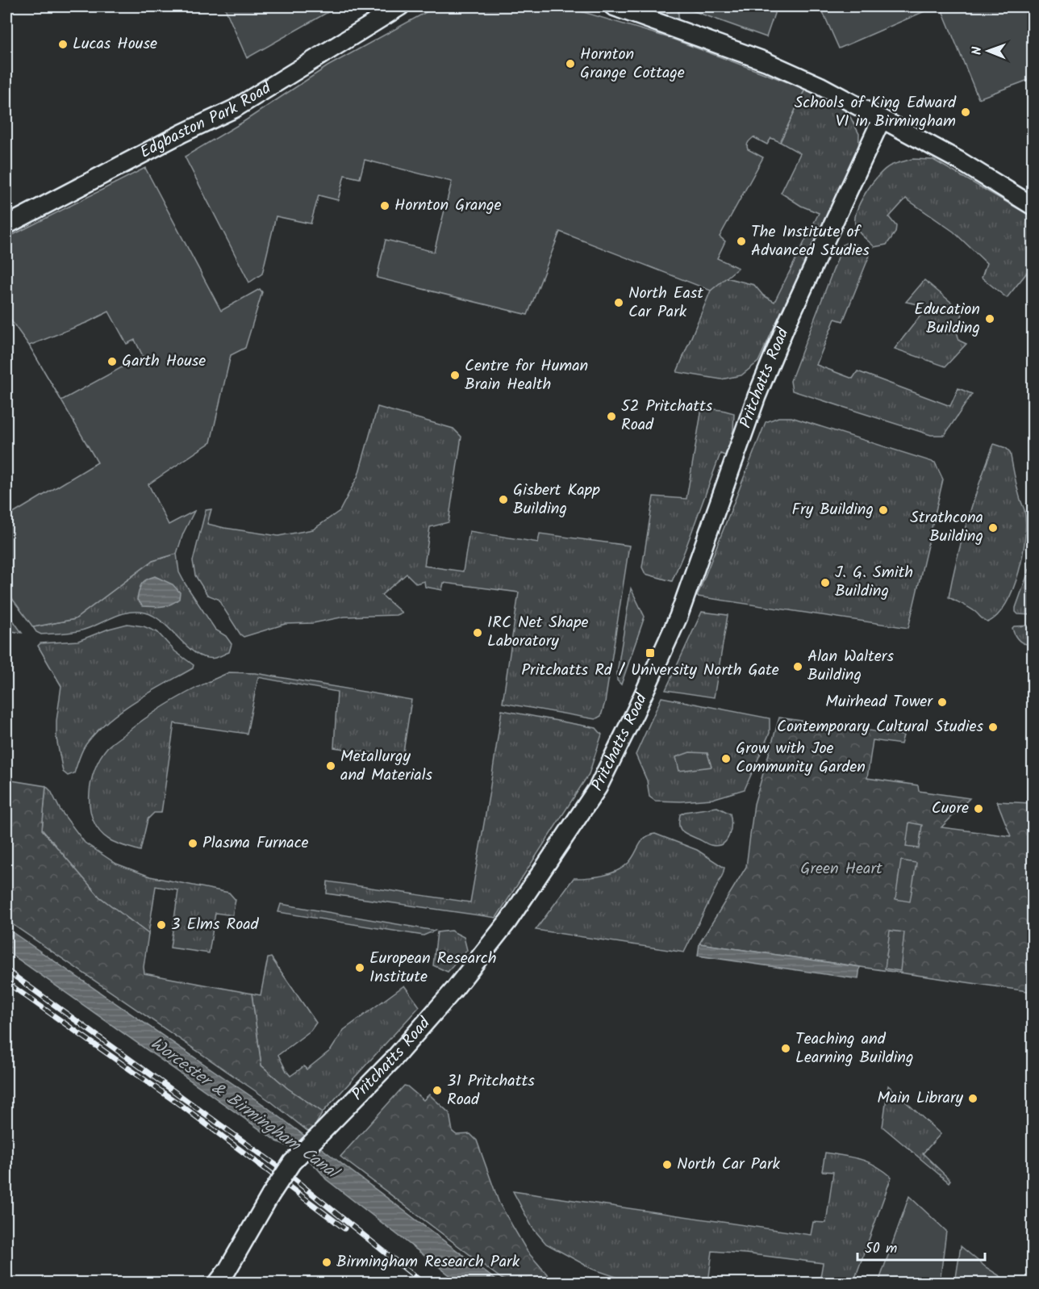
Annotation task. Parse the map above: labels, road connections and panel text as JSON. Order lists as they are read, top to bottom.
{
  "streets": {
    "street": ["Edgbaston Park Road", "Pritchatts Road"]
  },
  "water": ["Worcester & Birmingham Canal"],
  "parks": ["Green Heart"],
  "places": {
    "other": [
      "Lucas House",
      "Hornton Grange Cottage",
      "Schools of King Edward VI in Birmingham",
      "Hornton Grange",
      "The Institute of Advanced Studies",
      "North East Car Park",
      "Education Building",
      "Garth House",
      "Centre for Human Brain Health",
      "52 Pritchatts Road",
      "Gisbert Kapp Building",
      "Fry Building",
      "Strathcona Building",
      "J. G. Smith Building",
      "IRC Net Shape Laboratory",
      "Alan Walters Building",
      "Muirhead Tower",
      "Contemporary Cultural Studies",
      "Grow with Joe Community Garden",
      "Metallurgy and Materials",
      "Cuore",
      "Plasma Furnace",
      "3 Elms Road",
      "European Research Institute",
      "Teaching and Learning Building",
      "31 Pritchatts Road",
      "Main Library",
      "North Car Park",
      "Birmingham Research Park"
    ],
    "transit": ["Pritchatts Rd / University North Gate"]
  },
  "scale_bar": "50 m",
  "north": "left"
}
